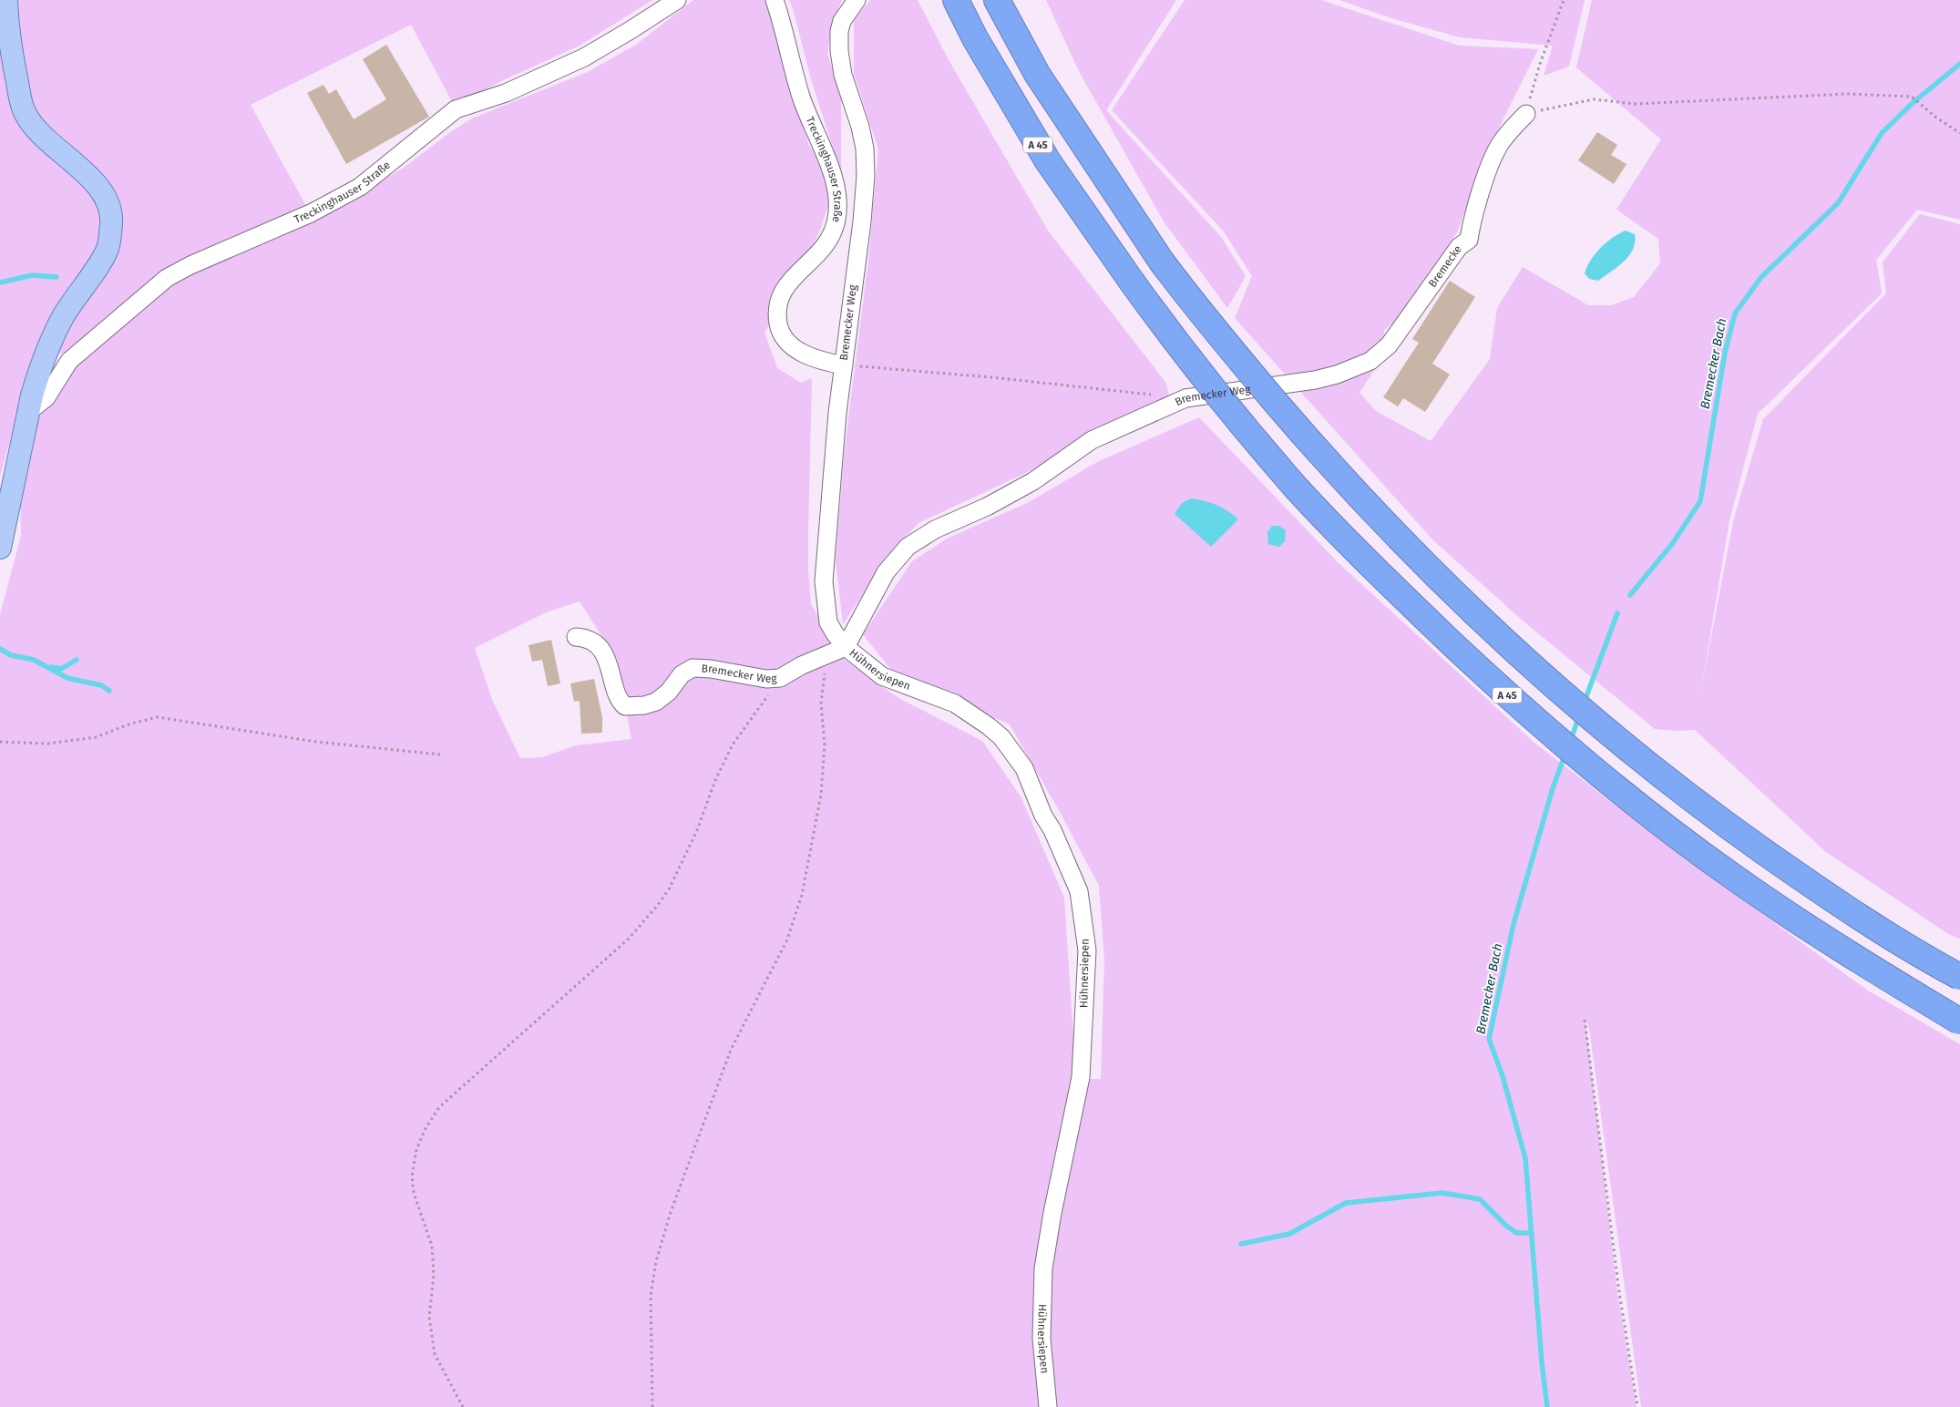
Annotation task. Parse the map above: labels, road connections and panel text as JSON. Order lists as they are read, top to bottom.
{
  "streets": {
    "highway": ["A 45"],
    "street": [
      "Treckinghauser Straße",
      "Bremecke",
      "Bremecker Weg",
      "Hühnersiepen"
    ]
  },
  "crossings": [
    ["Treckinghauser Straße", "Bremecker Weg"],
    ["Bremecke", "Bremecker Weg"],
    ["Bremecker Weg", "Hühnersiepen"]
  ],
  "water": ["Bremecker Bach"]
}
